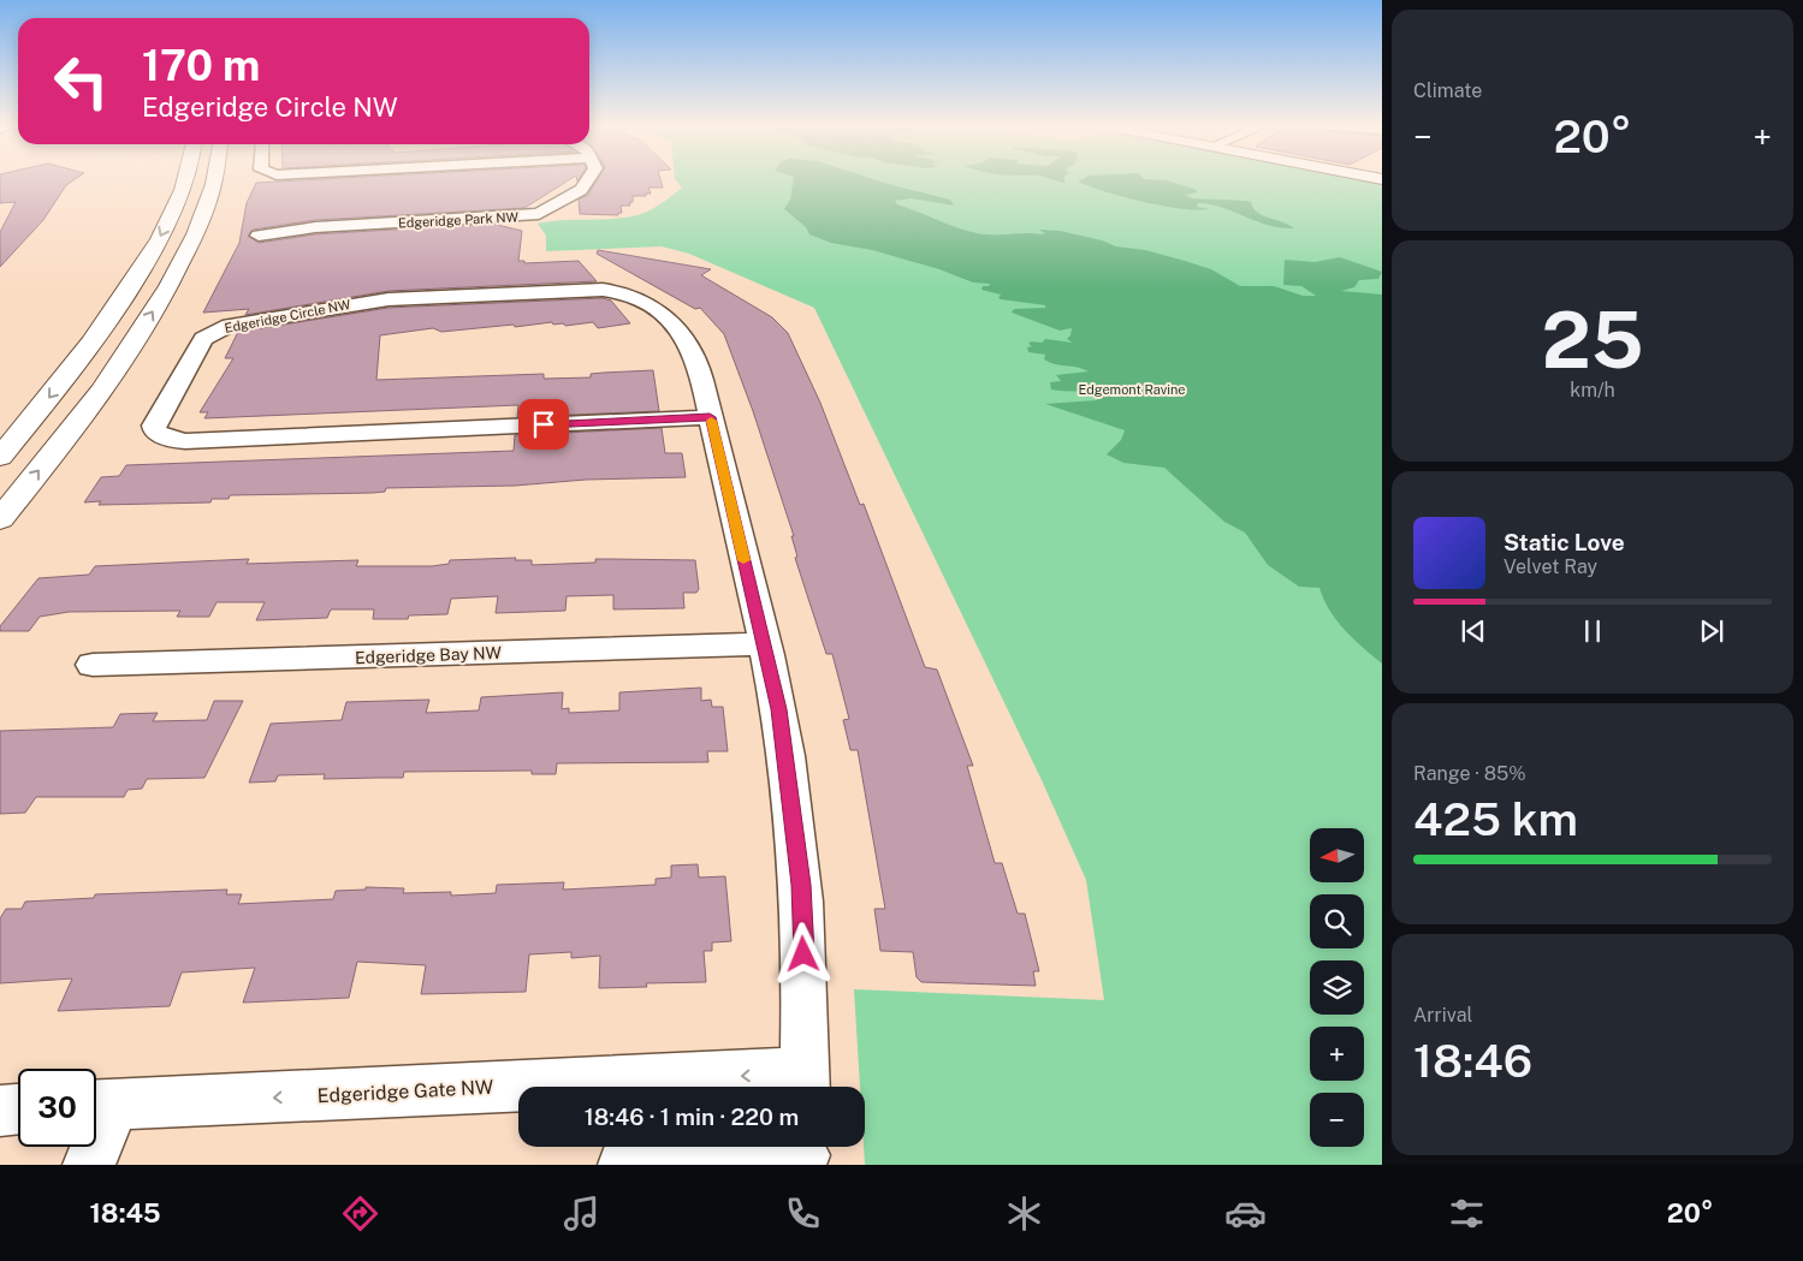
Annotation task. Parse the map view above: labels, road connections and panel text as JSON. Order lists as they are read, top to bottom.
{
  "streets": {
    "street": [
      "Edgeridge Park NW",
      "Edgeridge Circle NW",
      "Edgeridge Bay NW",
      "Edgeridge Gate NW"
    ]
  },
  "crossings": [
    ["Edgeridge Circle NW", "Edgeridge Bay NW"],
    ["Edgeridge Circle NW", "Edgeridge Gate NW"]
  ],
  "one_way": ["Edgeridge Gate NW"],
  "parks": ["Edgemont Ravine"],
  "north": "left",
  "page": {
    "tile": [
      "Climate",
      ["25", "km/h"],
      ["Range · 85%", "425 km"],
      ["Arrival", "18:46"]
    ],
    "turn": ["170 m", "Edgeridge Circle NW"],
    "heat": ["−", "20°", "+"],
    "song": ["Static Love", "Velvet Ray"],
    "map_buttons": ["+", "−"],
    "limit": "30",
    "trip": "18:46 · 1 min · 220 m",
    "tabs": ["18:45", "20°"]
  }
}
